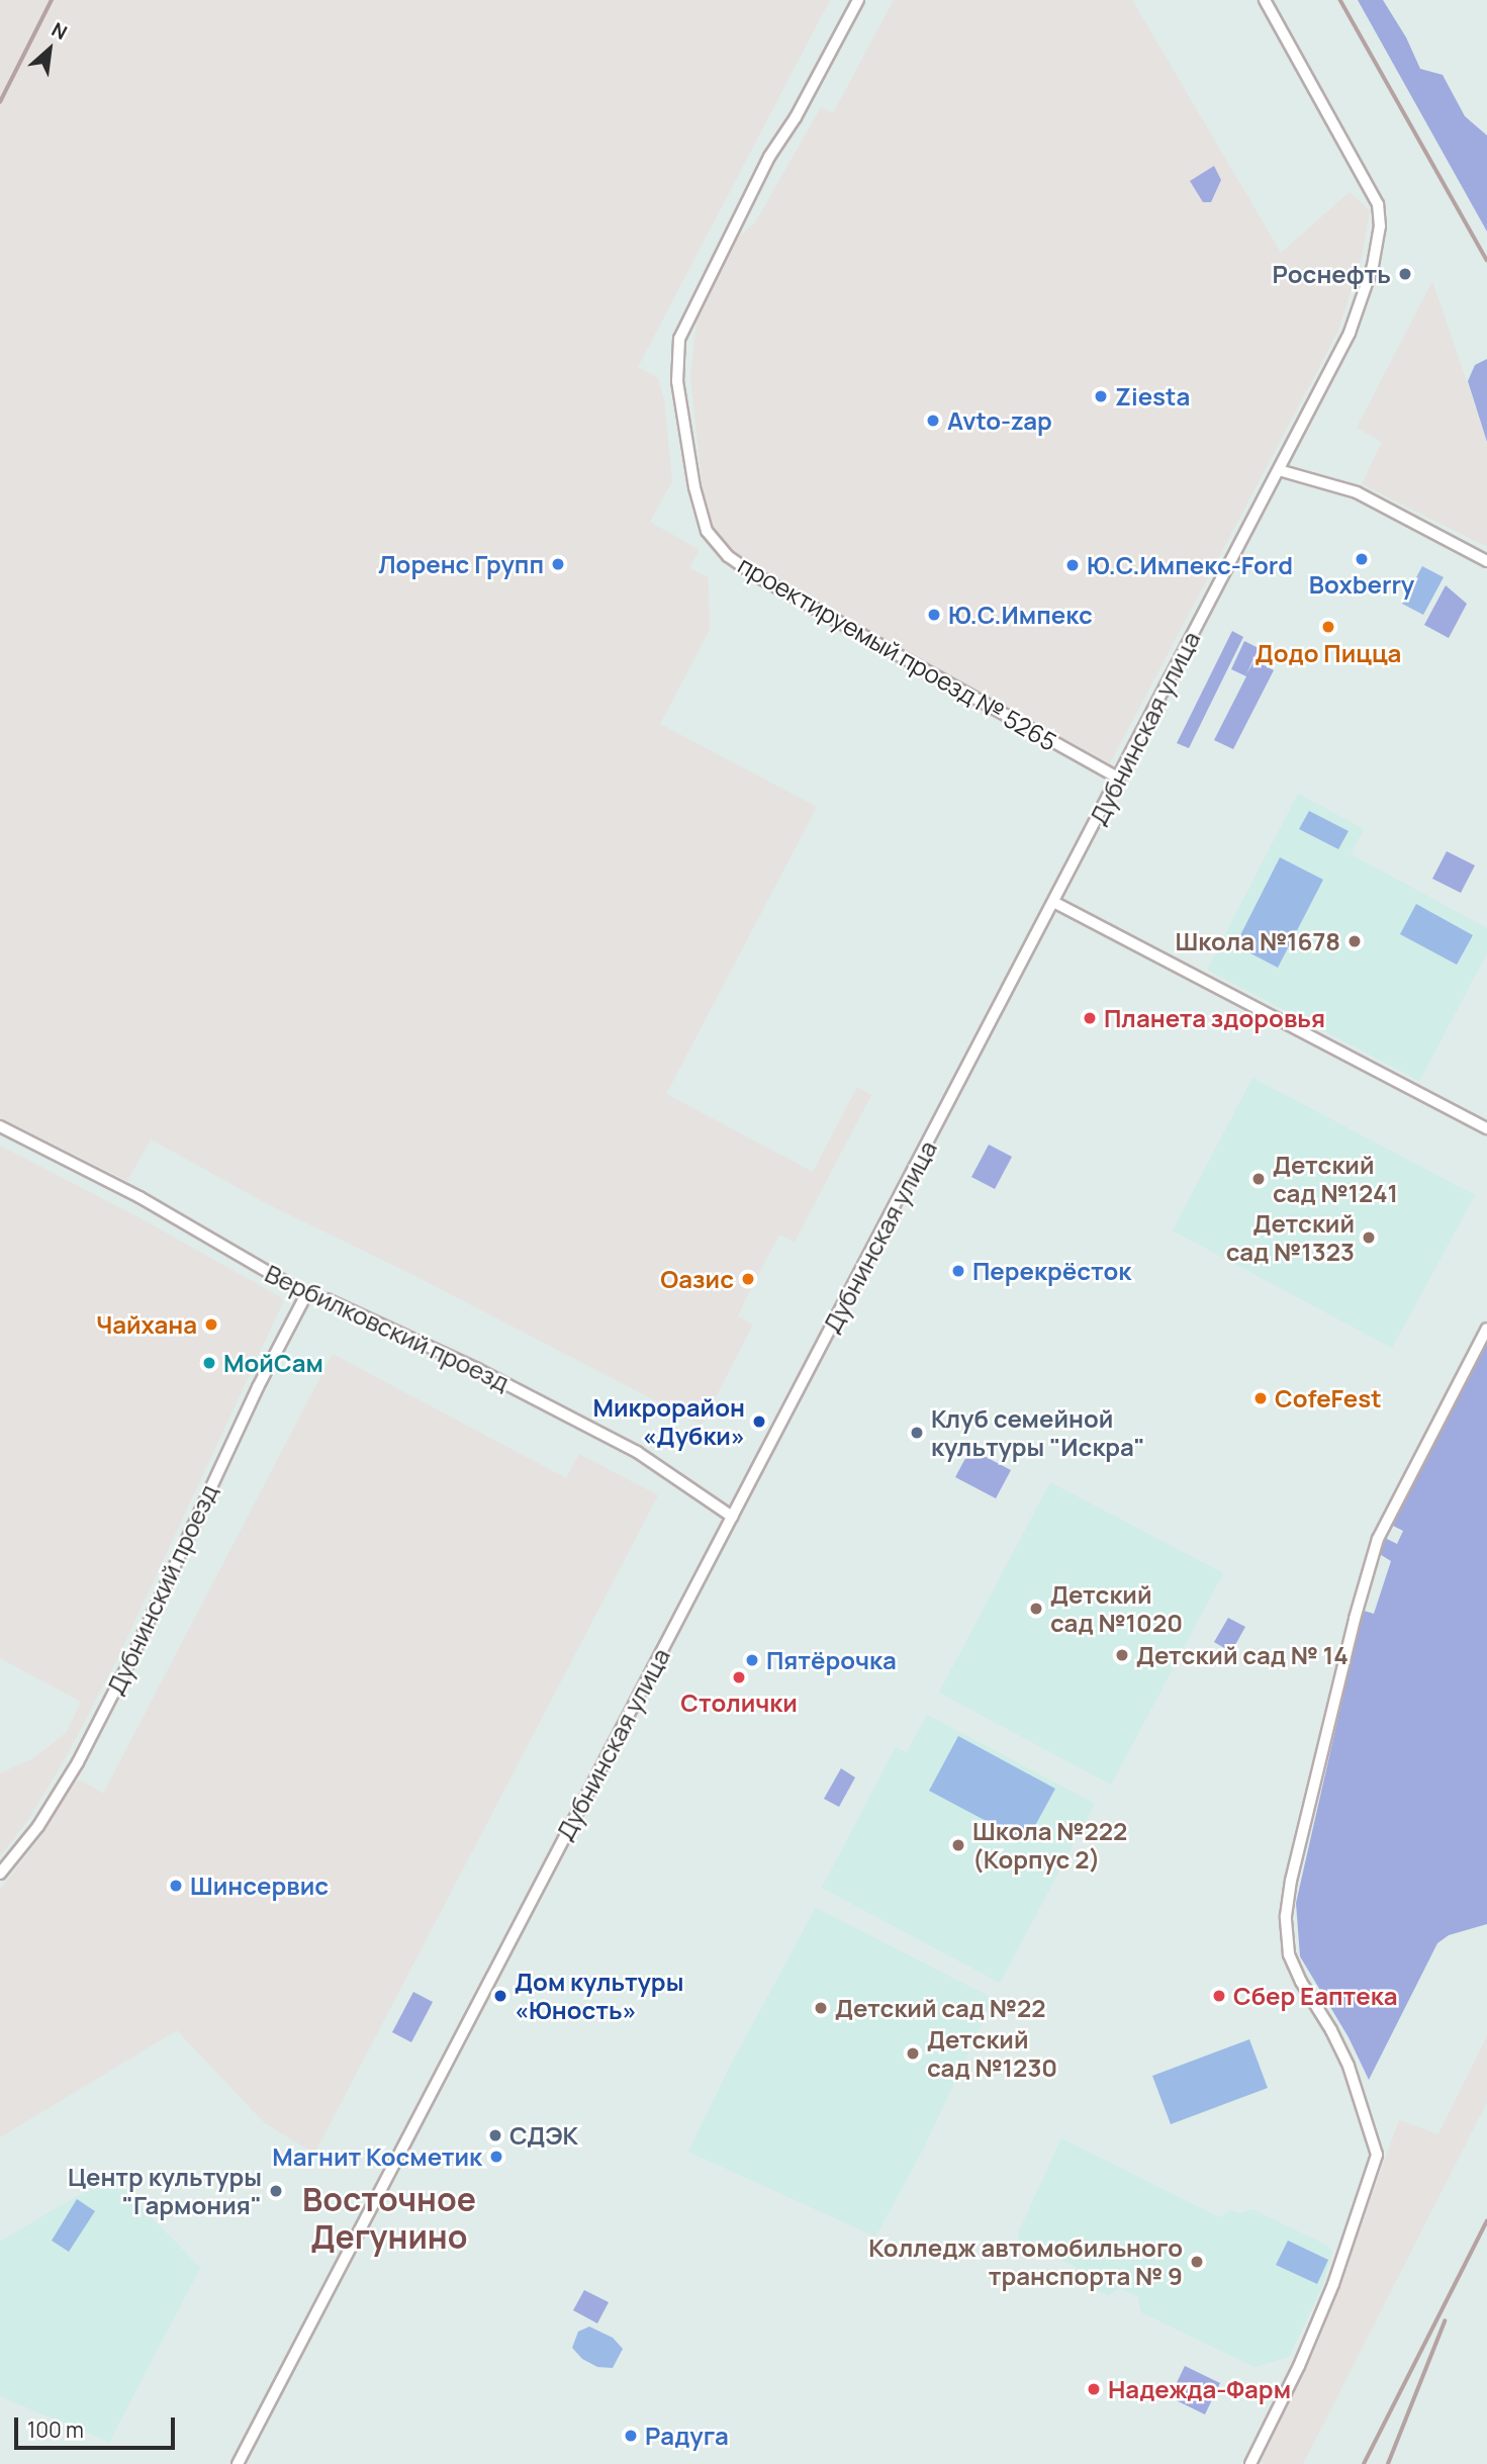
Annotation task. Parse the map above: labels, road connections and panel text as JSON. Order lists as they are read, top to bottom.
{
  "streets": {
    "street": [
      "проектируемый проезд № 5265",
      "Дубнинская улица",
      "Вербилковский проезд",
      "Дубнинский проезд"
    ]
  },
  "crossings": [
    ["проектируемый проезд № 5265", "Дубнинская улица"],
    ["Дубнинская улица", "Вербилковский проезд"],
    ["Вербилковский проезд", "Дубнинский проезд"]
  ],
  "districts": ["Восточное Дегунино"],
  "places": [
    "Роснефть",
    "Ziesta",
    "Avto-zap",
    "Boxberry",
    "Лоренс Групп",
    "Ю.С.Импекс-Ford",
    "Ю.С.Импекс",
    "Додо Пицца",
    "Школа №1678",
    "Планета здоровья",
    "Детский сад №1241",
    "Детский сад №1323",
    "Перекрёсток",
    "Оазис",
    "Чайхана",
    "МойСам",
    "CofeFest",
    "Микрорайон «Дубки»",
    "Клуб семейной культуры \"Искра\"",
    "Детский сад №1020",
    "Детский сад № 14",
    "Пятёрочка",
    "Столички",
    "Школа №222 (Корпус 2)",
    "Шинсервис",
    "Дом культуры «Юность»",
    "Сбер Еаптека",
    "Детский сад №22",
    "Детский сад №1230",
    "СДЭК",
    "Магнит Косметик",
    "Центр культуры \"Гармония\"",
    "Колледж автомобильного транспорта № 9",
    "Надежда-Фарм",
    "Радуга"
  ],
  "scale_bar": "100 m",
  "north": "top right"
}
